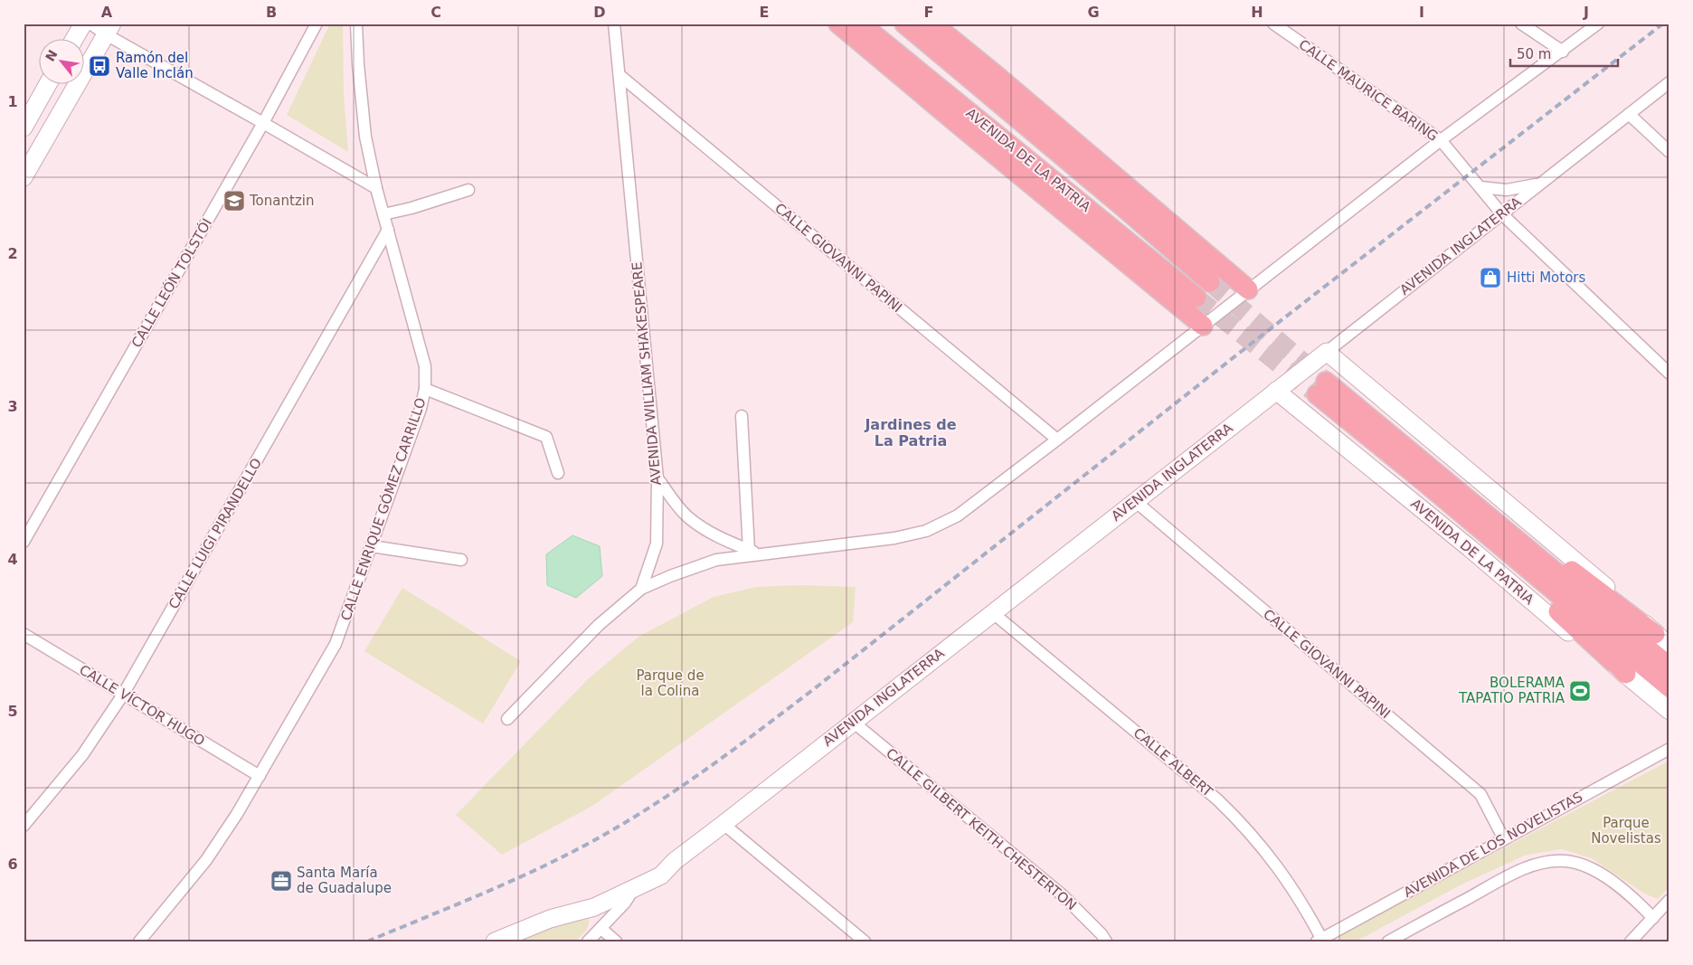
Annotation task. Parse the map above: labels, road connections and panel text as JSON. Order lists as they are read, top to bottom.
{
  "streets": {
    "main road": ["AVENIDA DE LA PATRIA"],
    "street": [
      "CALLE MAURICE BARING",
      "AVENIDA INGLATERRA",
      "CALLE GIOVANNI PAPINI",
      "CALLE LEÓN TOLSTÓI",
      "AVENIDA WILLIAM SHAKESPEARE",
      "CALLE ENRIQUE GÓMEZ CARRILLO",
      "CALLE LUIGI PIRANDELLO",
      "CALLE VÍCTOR HUGO",
      "CALLE ALBERT",
      "CALLE GILBERT KEITH CHESTERTON",
      "AVENIDA DE LOS NOVELISTAS"
    ]
  },
  "crossings": [
    ["CALLE MAURICE BARING", "AVENIDA INGLATERRA"],
    ["AVENIDA DE LA PATRIA", "AVENIDA INGLATERRA"],
    ["AVENIDA INGLATERRA", "CALLE GIOVANNI PAPINI"],
    ["AVENIDA INGLATERRA", "CALLE ALBERT"],
    ["AVENIDA INGLATERRA", "CALLE GILBERT KEITH CHESTERTON"],
    ["CALLE GIOVANNI PAPINI", "AVENIDA WILLIAM SHAKESPEARE"],
    ["CALLE GIOVANNI PAPINI", "AVENIDA DE LOS NOVELISTAS"],
    ["CALLE ENRIQUE GÓMEZ CARRILLO", "CALLE LUIGI PIRANDELLO"],
    ["CALLE ENRIQUE GÓMEZ CARRILLO", "CALLE VÍCTOR HUGO"],
    ["CALLE LUIGI PIRANDELLO", "CALLE VÍCTOR HUGO"],
    ["CALLE ALBERT", "AVENIDA DE LOS NOVELISTAS"]
  ],
  "districts": ["Jardines de La Patria"],
  "parks": ["Parque de la Colina", "Parque Novelistas"],
  "places": {
    "bus stop": ["Ramón del Valle Inclán"],
    "school or university": ["Tonantzin"],
    "shop": ["Hitti Motors"],
    "sports": ["BOLERAMA TAPATIO PATRIA"],
    "office": ["Santa María de Guadalupe"]
  },
  "scale_bar": "50 m",
  "north": "top left",
  "grid": {
    "columns": [
      "A",
      "B",
      "C",
      "D",
      "E",
      "F",
      "G",
      "H",
      "I",
      "J"
    ],
    "rows": [
      "1",
      "2",
      "3",
      "4",
      "5",
      "6"
    ]
  }
}
